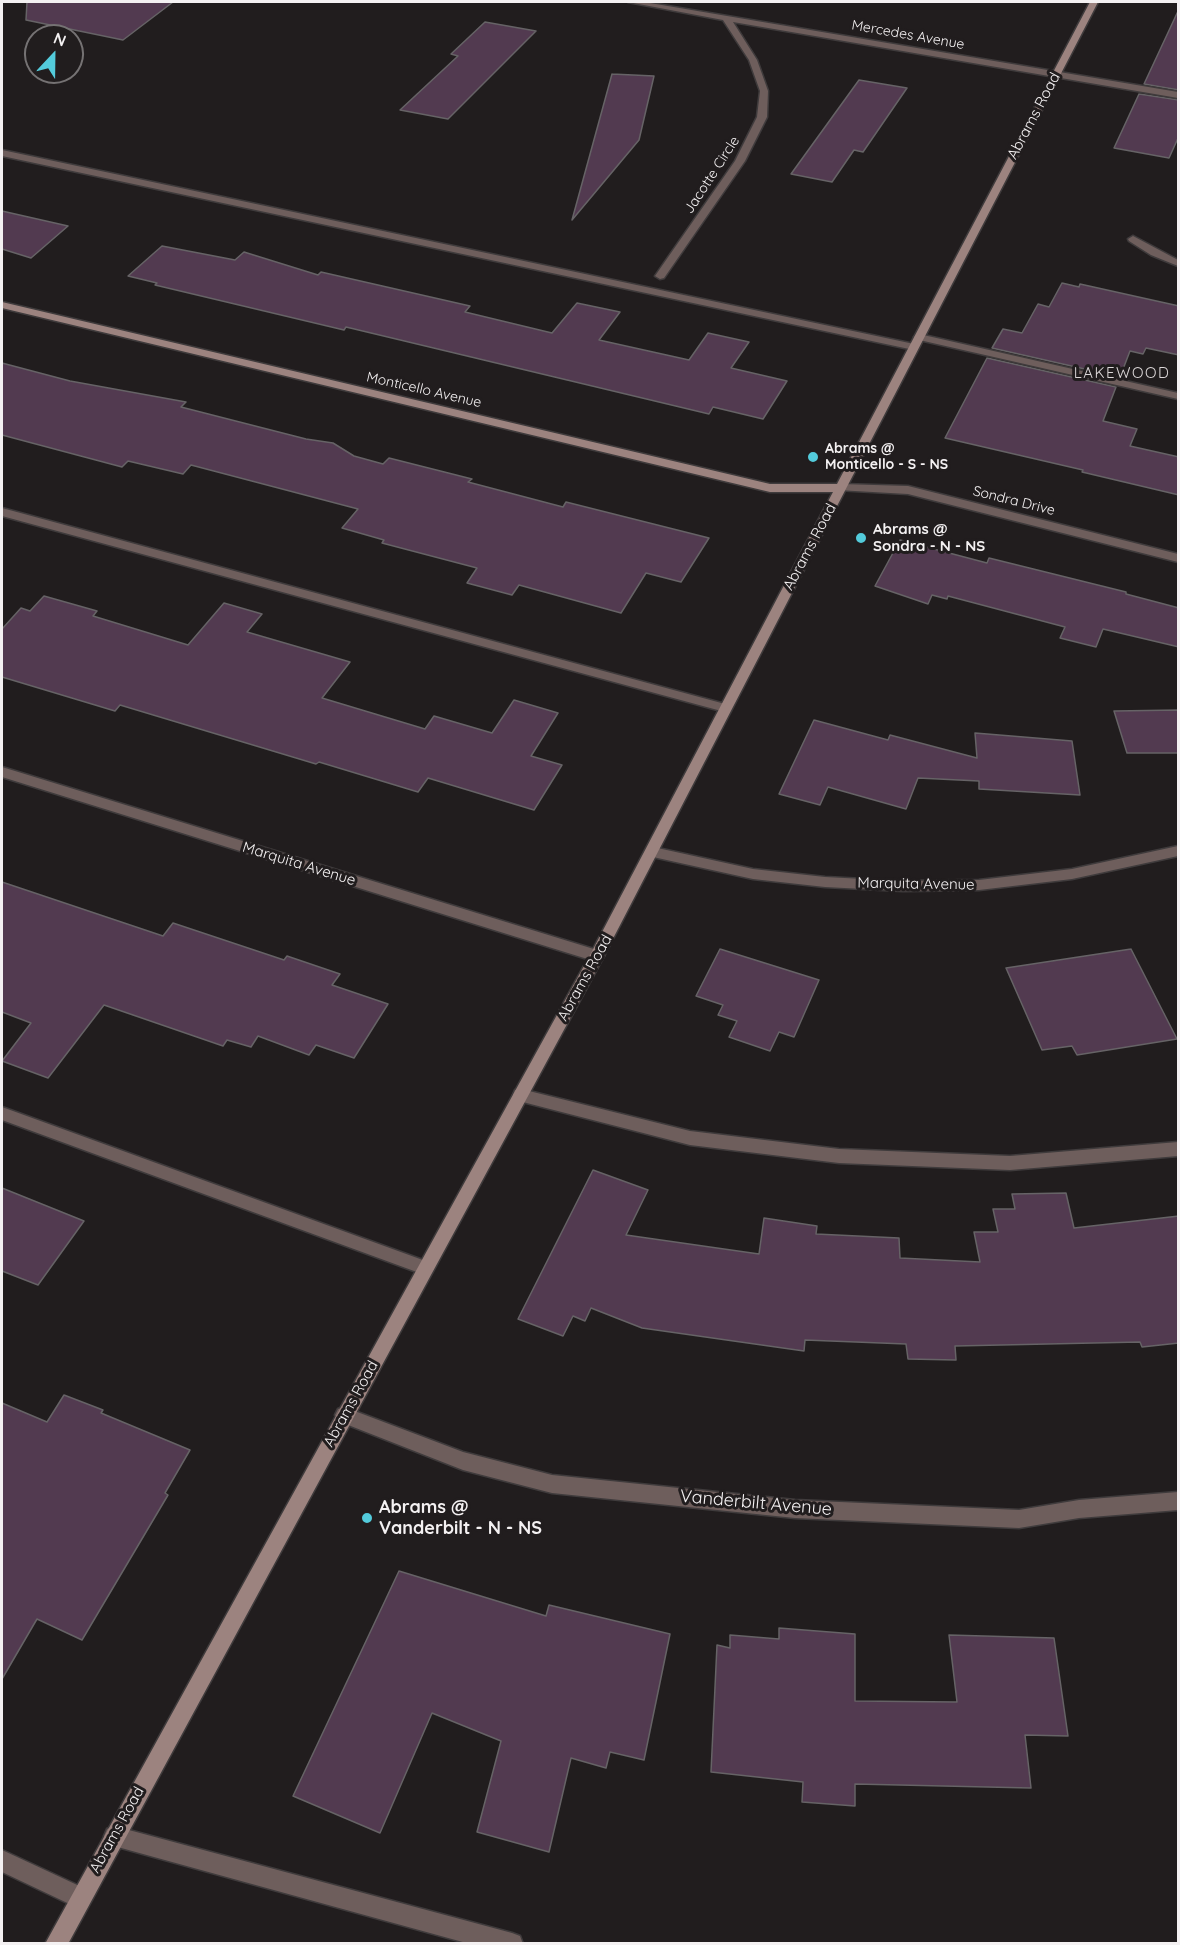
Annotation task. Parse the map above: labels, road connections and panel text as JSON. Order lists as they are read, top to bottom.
{
  "streets": {
    "main road": ["Abrams Road", "Monticello Avenue"],
    "street": [
      "Mercedes Avenue",
      "Jacotte Circle",
      "Sondra Drive",
      "Marquita Avenue",
      "Vanderbilt Avenue"
    ]
  },
  "crossings": [
    ["Mercedes Avenue", "Abrams Road"],
    ["Mercedes Avenue", "Jacotte Circle"],
    ["Abrams Road", "Monticello Avenue"],
    ["Abrams Road", "Sondra Drive"],
    ["Abrams Road", "Marquita Avenue"],
    ["Abrams Road", "Vanderbilt Avenue"],
    ["Monticello Avenue", "Sondra Drive"]
  ],
  "districts": ["LAKEWOOD"],
  "places": ["Abrams @ Monticello - S - NS", "Abrams @ Sondra - N - NS", "Abrams @ Vanderbilt - N - NS"],
  "north": "top"
}
